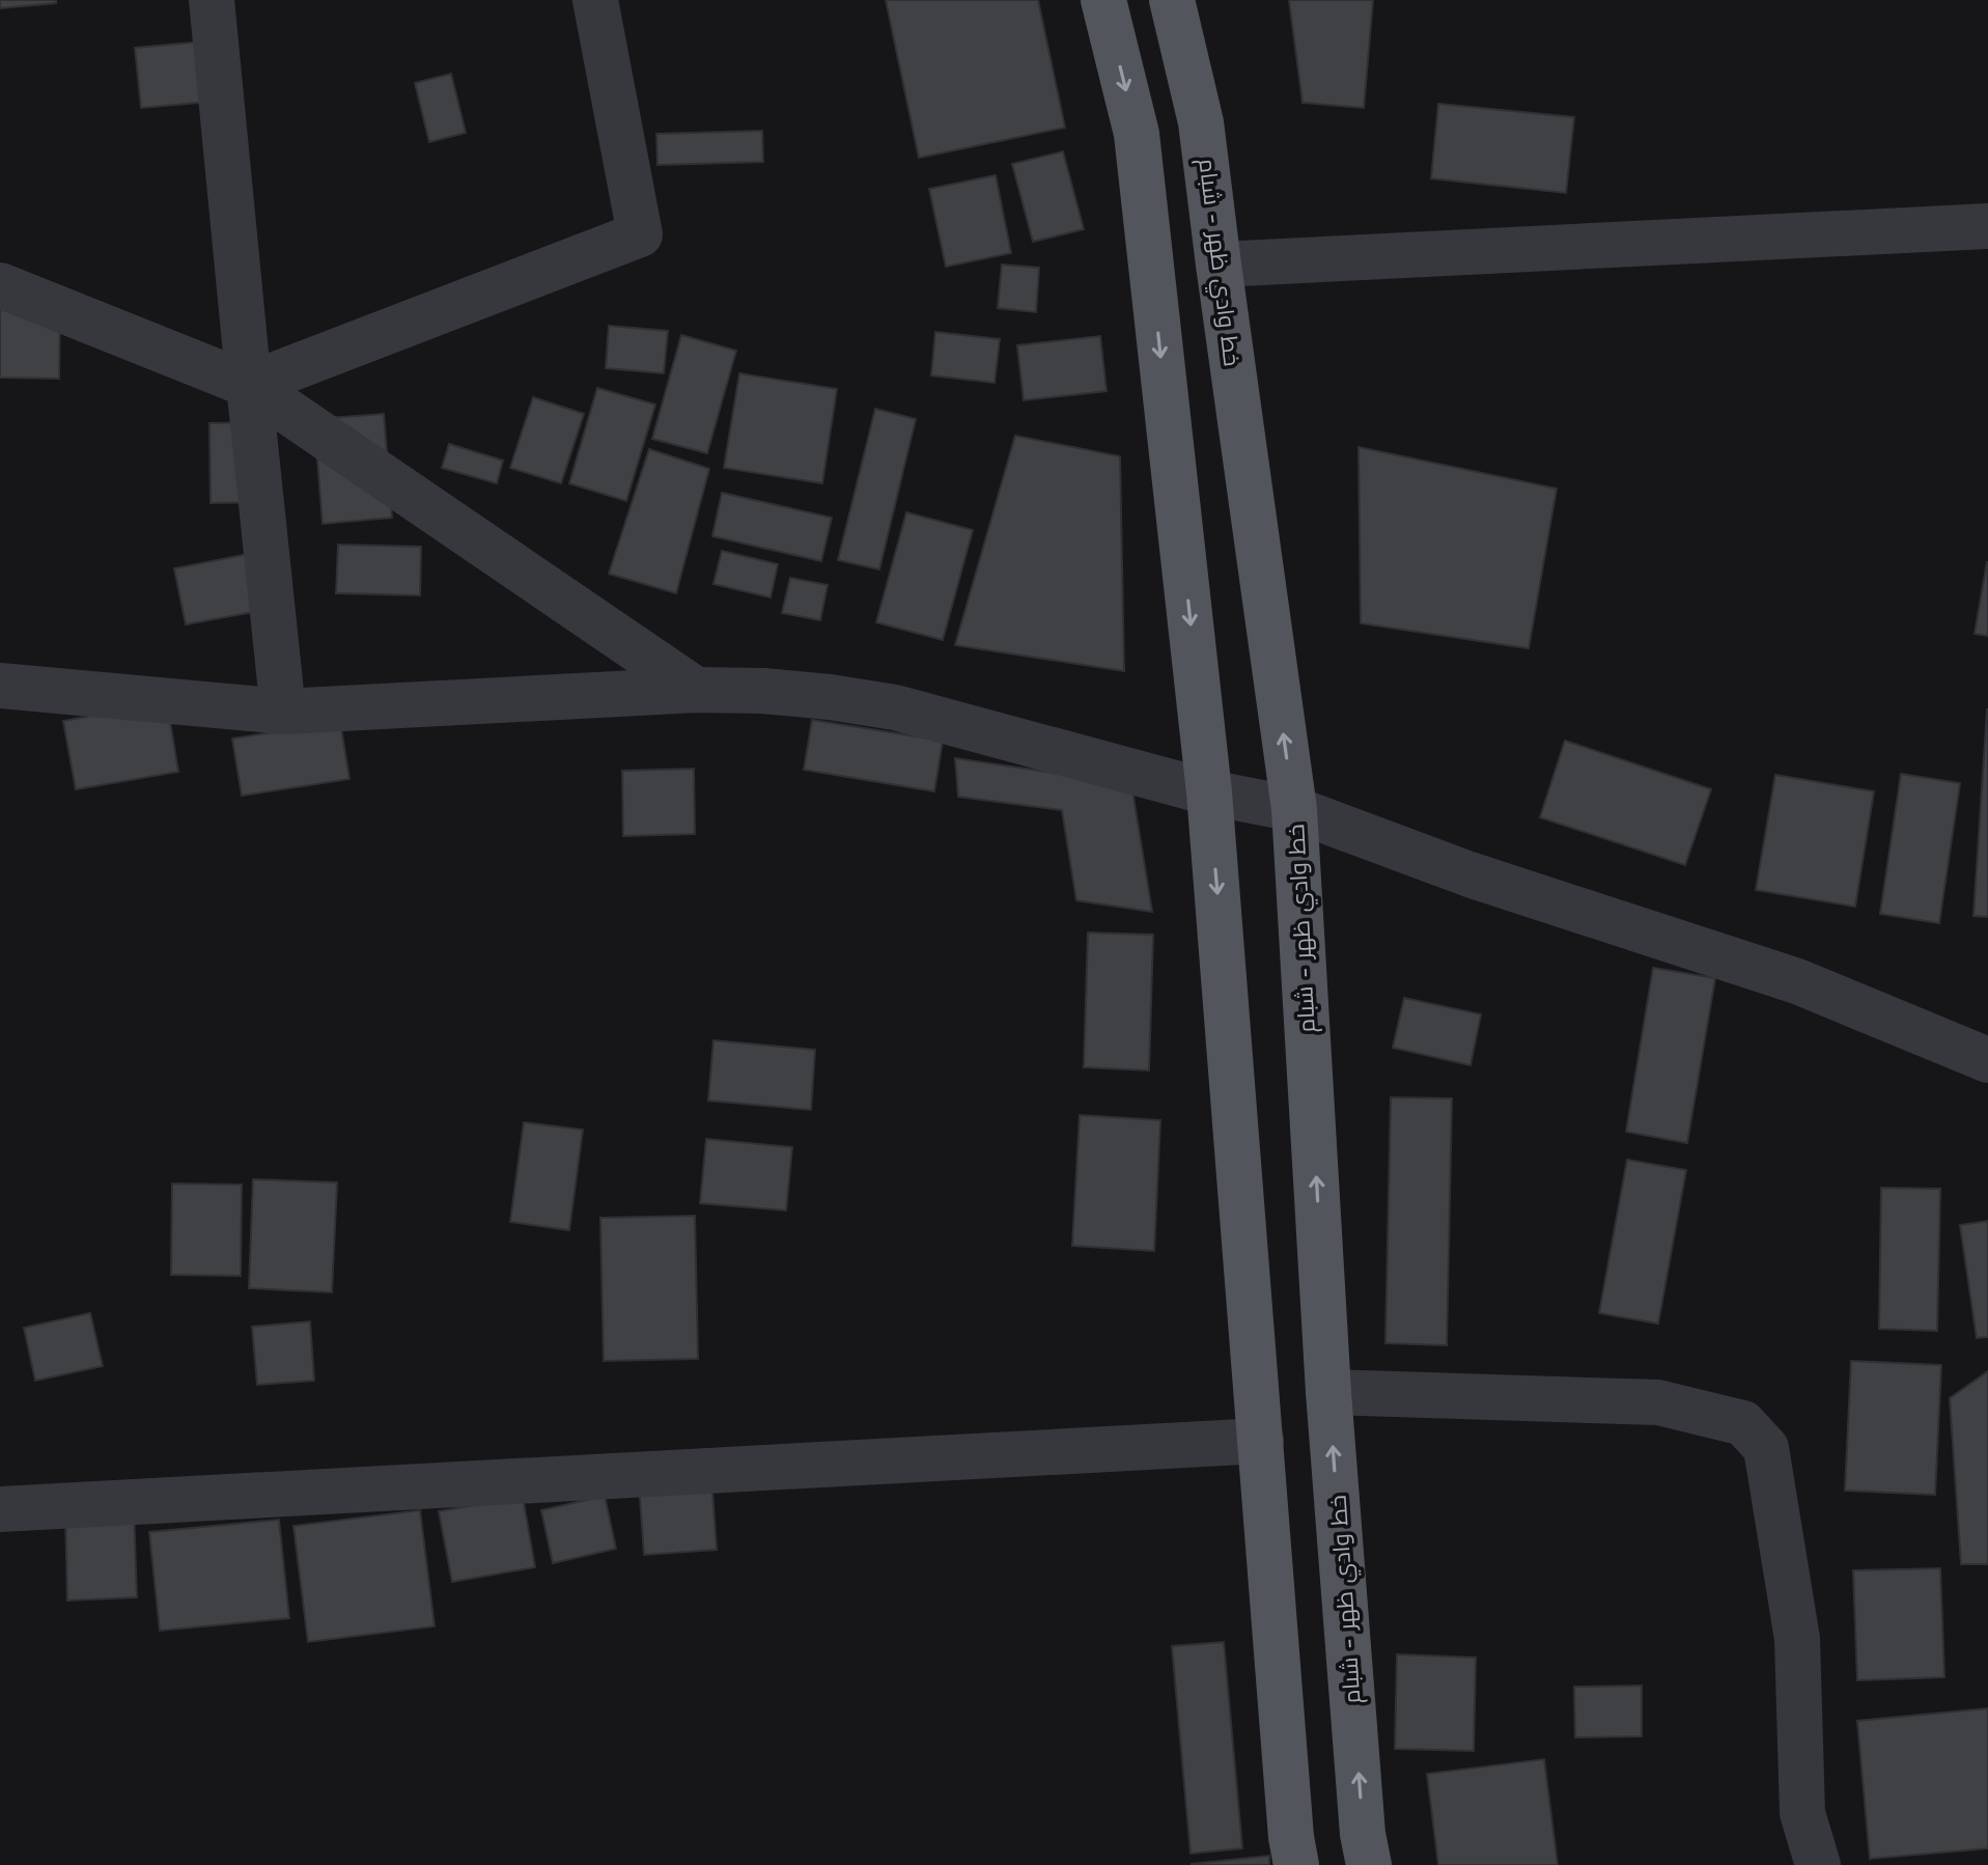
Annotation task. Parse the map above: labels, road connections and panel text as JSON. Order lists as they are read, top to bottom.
{
  "streets": {
    "main road": ["خط وادي ظهر - شبام"]
  }
}
